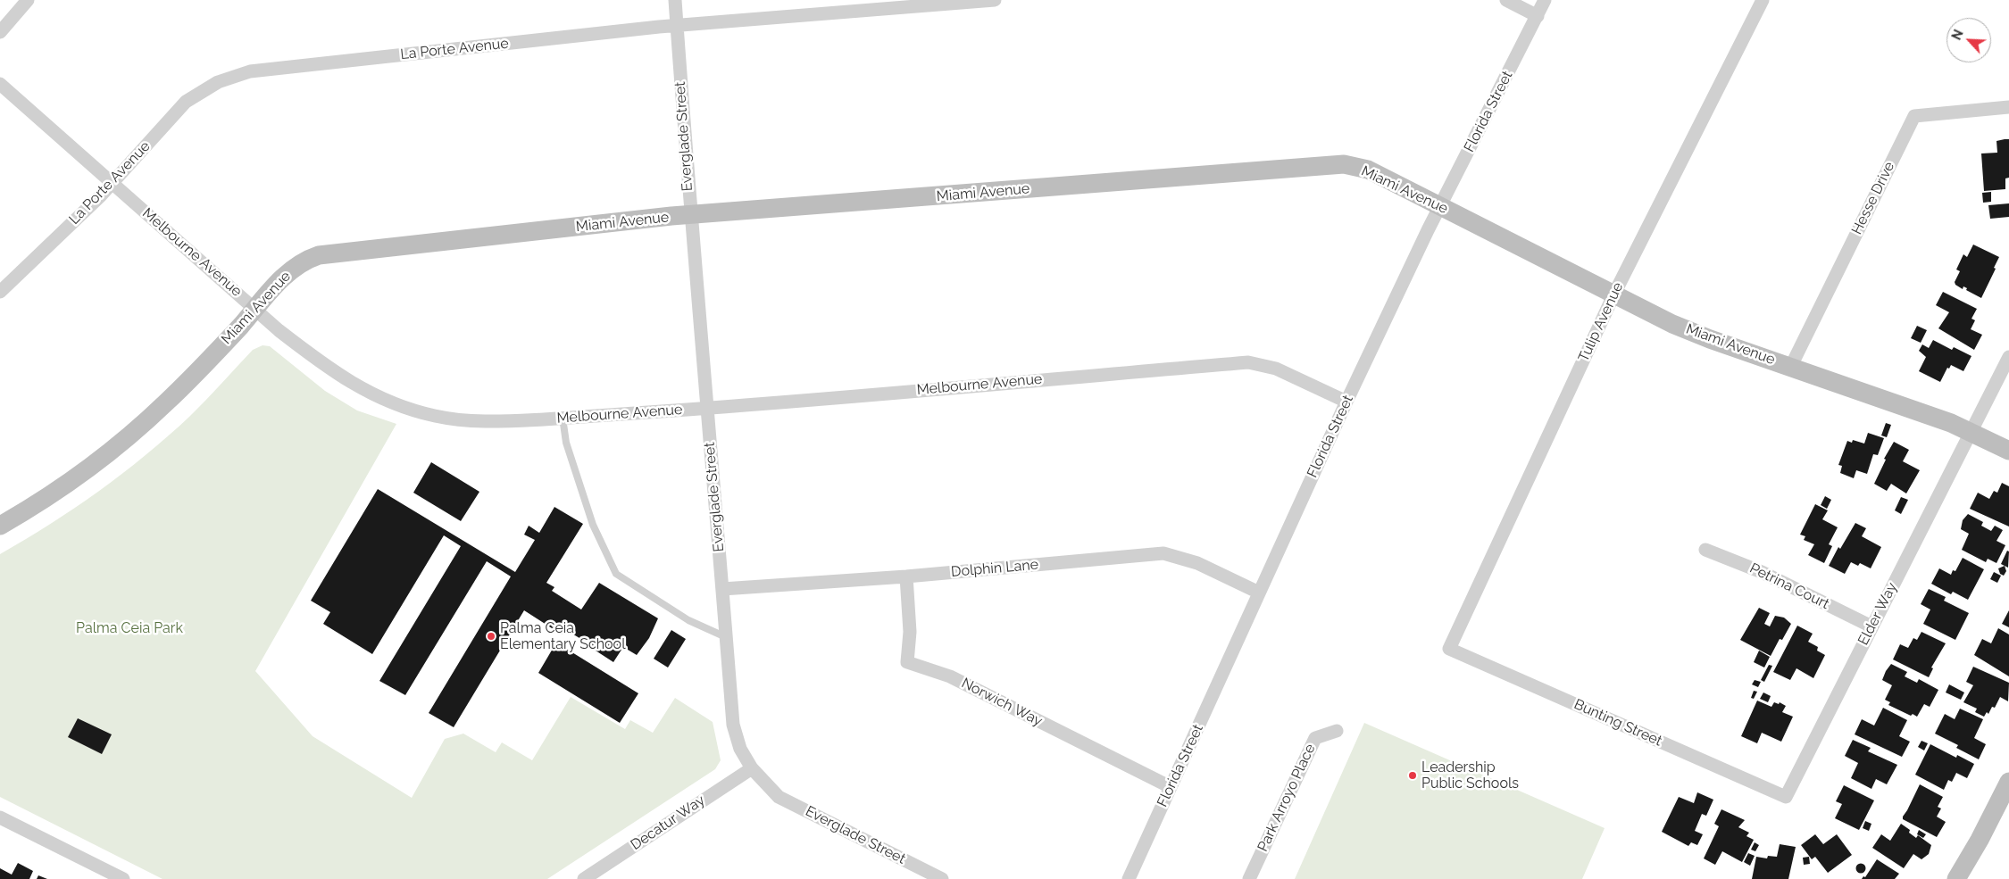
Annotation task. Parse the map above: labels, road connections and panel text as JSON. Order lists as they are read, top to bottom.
{
  "streets": {
    "street": [
      "La Porte Avenue",
      "Florida Street",
      "Everglade Street",
      "Miami Avenue",
      "Hesse Drive",
      "Melbourne Avenue",
      "Tulip Avenue",
      "Dolphin Lane",
      "Petrina Court",
      "Elder Way",
      "Norwich Way",
      "Bunting Street",
      "Park Arroyo Place",
      "Decatur Way"
    ]
  },
  "crossings": [
    ["La Porte Avenue", "Everglade Street"],
    ["La Porte Avenue", "Melbourne Avenue"],
    ["Florida Street", "Miami Avenue"],
    ["Florida Street", "Melbourne Avenue"],
    ["Florida Street", "Dolphin Lane"],
    ["Florida Street", "Norwich Way"],
    ["Everglade Street", "Miami Avenue"],
    ["Everglade Street", "Melbourne Avenue"],
    ["Everglade Street", "Dolphin Lane"],
    ["Everglade Street", "Decatur Way"],
    ["Miami Avenue", "Hesse Drive"],
    ["Miami Avenue", "Melbourne Avenue"],
    ["Miami Avenue", "Tulip Avenue"],
    ["Miami Avenue", "Elder Way"],
    ["Tulip Avenue", "Bunting Street"],
    ["Dolphin Lane", "Norwich Way"],
    ["Petrina Court", "Elder Way"],
    ["Elder Way", "Bunting Street"]
  ],
  "parks": ["Palma Ceia Park"],
  "places": ["Palma Ceia Elementary School", "Leadership Public Schools"],
  "north": "top left"
}
